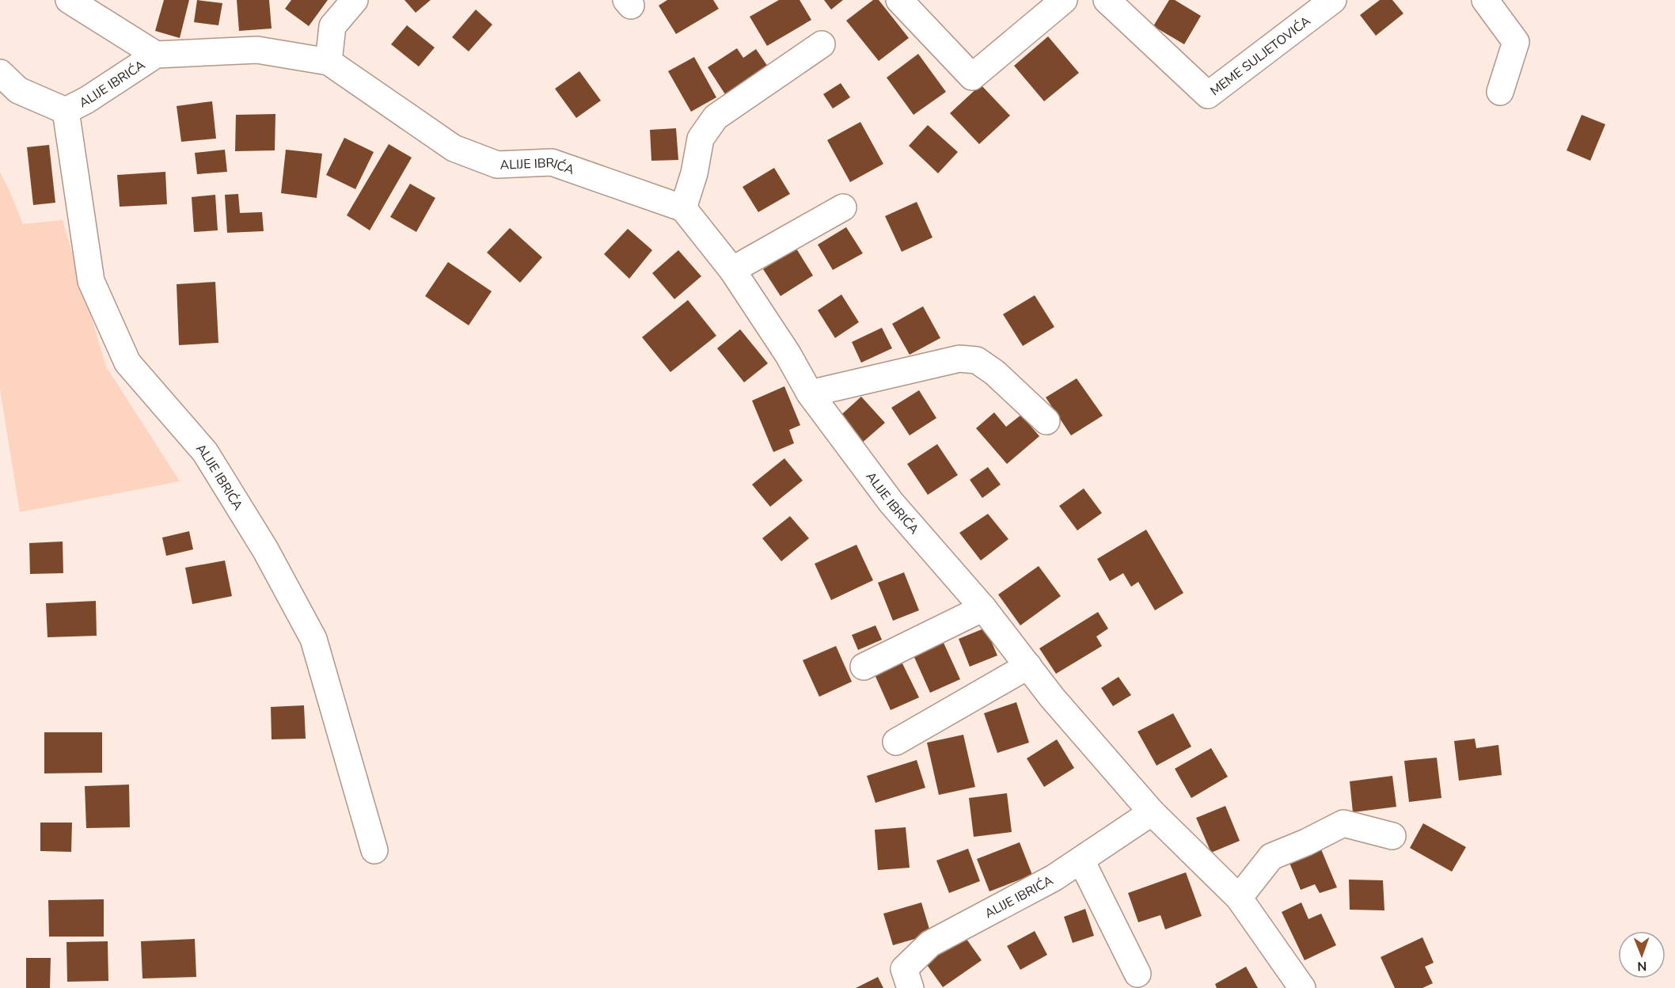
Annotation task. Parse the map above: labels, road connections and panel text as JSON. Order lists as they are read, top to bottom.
{
  "streets": {
    "street": ["MEME SULJETOVIĆA", "ALIJE IBRIĆA"]
  },
  "north": "bottom"
}
